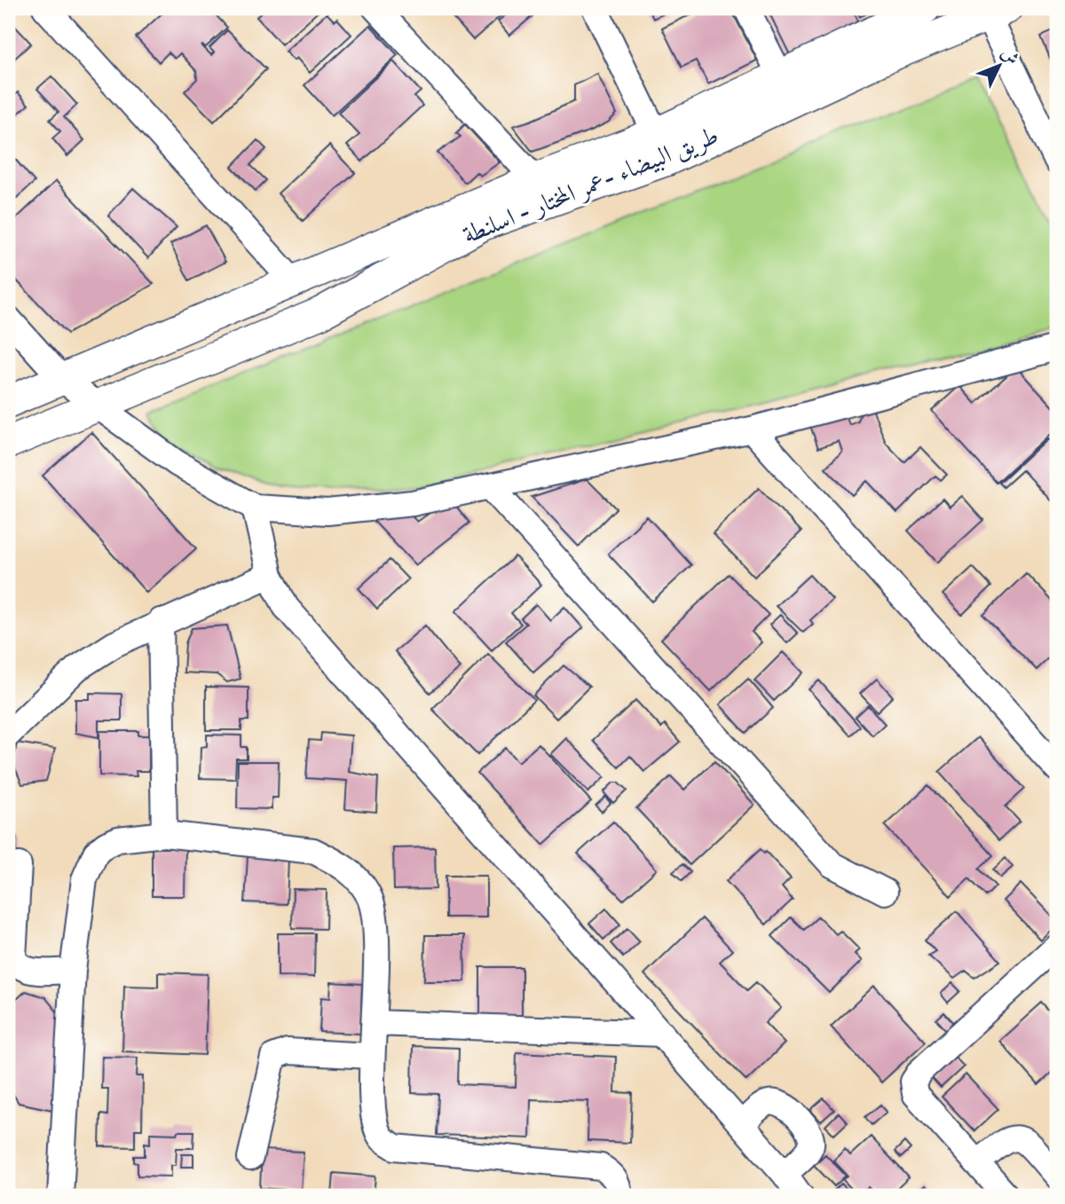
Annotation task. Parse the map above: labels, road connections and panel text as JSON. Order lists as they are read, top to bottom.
{
  "streets": {
    "main road": ["طريق البيضاء -عمر المختار - اسلنطة"]
  },
  "north": "top right"
}
